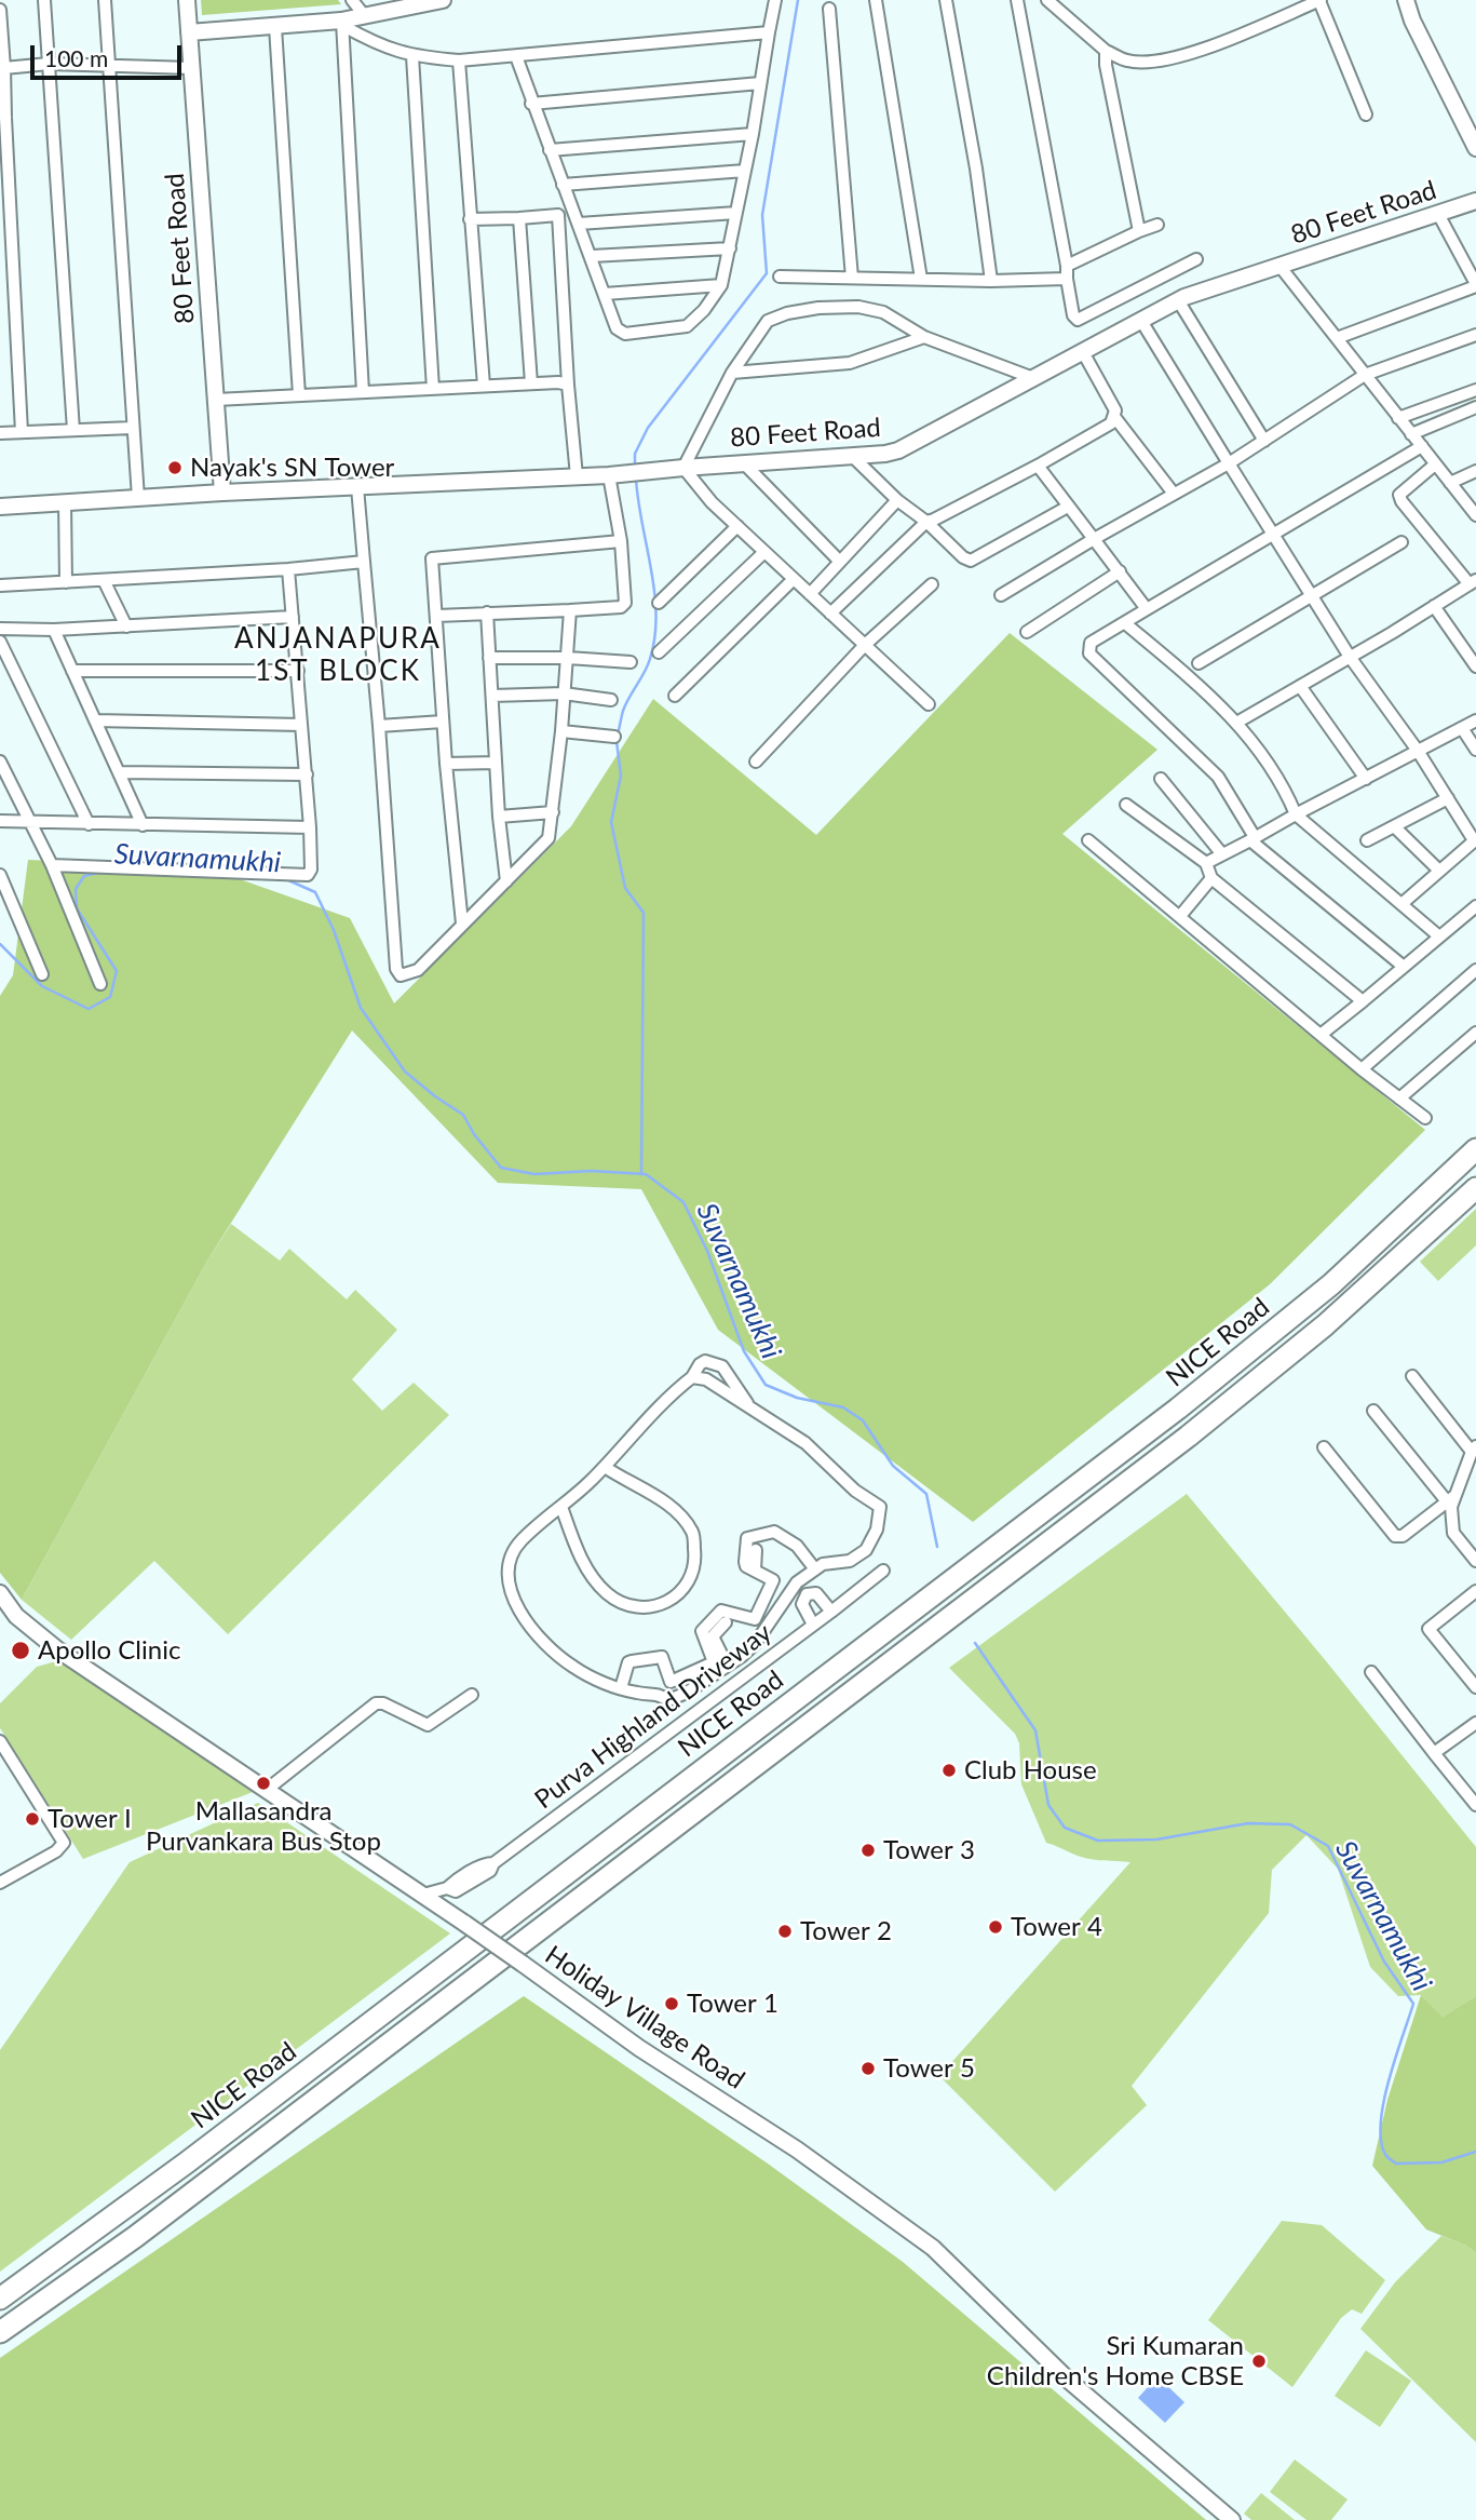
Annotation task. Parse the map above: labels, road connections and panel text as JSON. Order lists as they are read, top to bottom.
{
  "streets": {
    "highway": ["NICE Road"],
    "street": ["80 Feet Road", "Purva Highland Driveway", "Holiday Village Road"]
  },
  "crossings": [
    ["Purva Highland Driveway", "Holiday Village Road"]
  ],
  "districts": ["ANJANAPURA 1ST BLOCK"],
  "water": ["Suvarnamukhi"],
  "places": [
    "Nayak's SN Tower",
    "Apollo Clinic",
    "Club House",
    "Mallasandra Purvankara Bus Stop",
    "Tower I",
    "Tower 3",
    "Tower 4",
    "Tower 2",
    "Tower 1",
    "Tower 5",
    "Sri Kumaran Children's Home CBSE"
  ],
  "scale_bar": "100 m"
}
